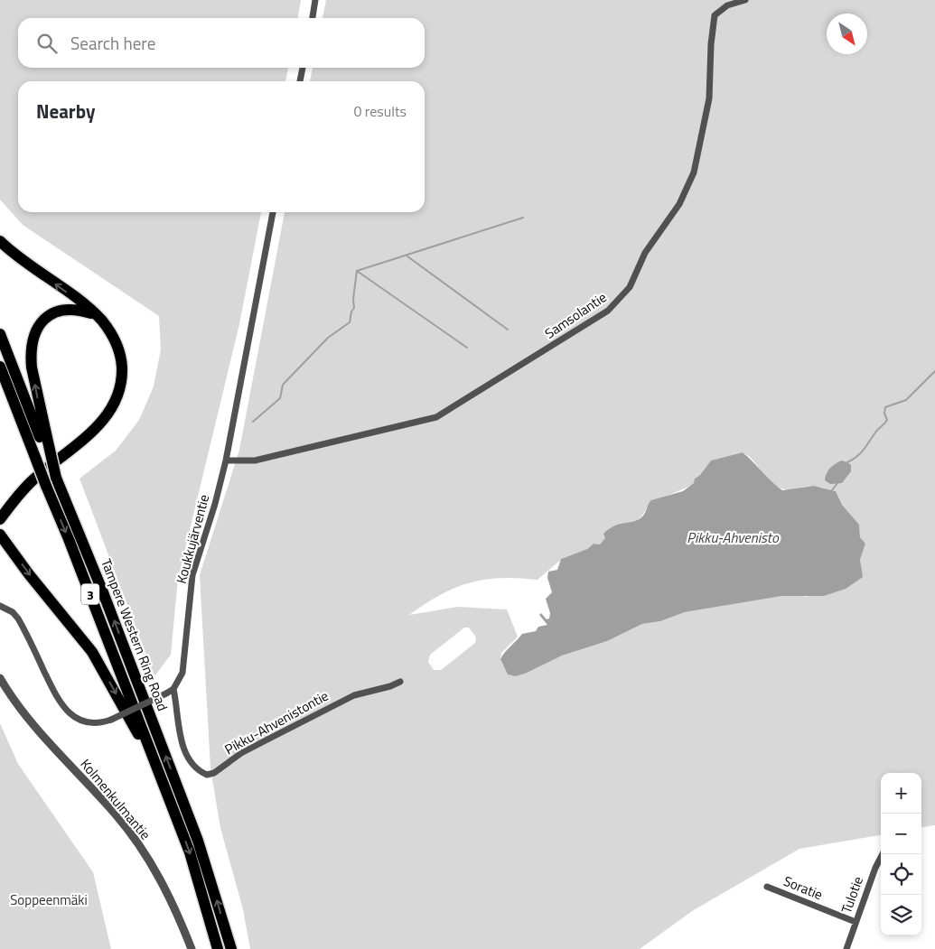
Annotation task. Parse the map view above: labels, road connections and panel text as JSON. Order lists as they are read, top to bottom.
{
  "streets": {
    "highway": ["3", "Tampere Western Ring Road"],
    "street": [
      "Samsolantie",
      "Koukkujärventie",
      "Pikku-Ahvenistontie",
      "Kolmenkulmantie",
      "Soratie",
      "Tulotie"
    ]
  },
  "crossings": [
    ["Samsolantie", "Koukkujärventie"],
    ["Koukkujärventie", "Pikku-Ahvenistontie"],
    ["Soratie", "Tulotie"]
  ],
  "water": ["Pikku-Ahvenisto"],
  "parks": ["Soppeenmäki"],
  "north": "bottom right",
  "page": {
    "search": "Search here",
    "heading": ["Nearby", "0 results"],
    "map_buttons": ["+", "−"]
  }
}
